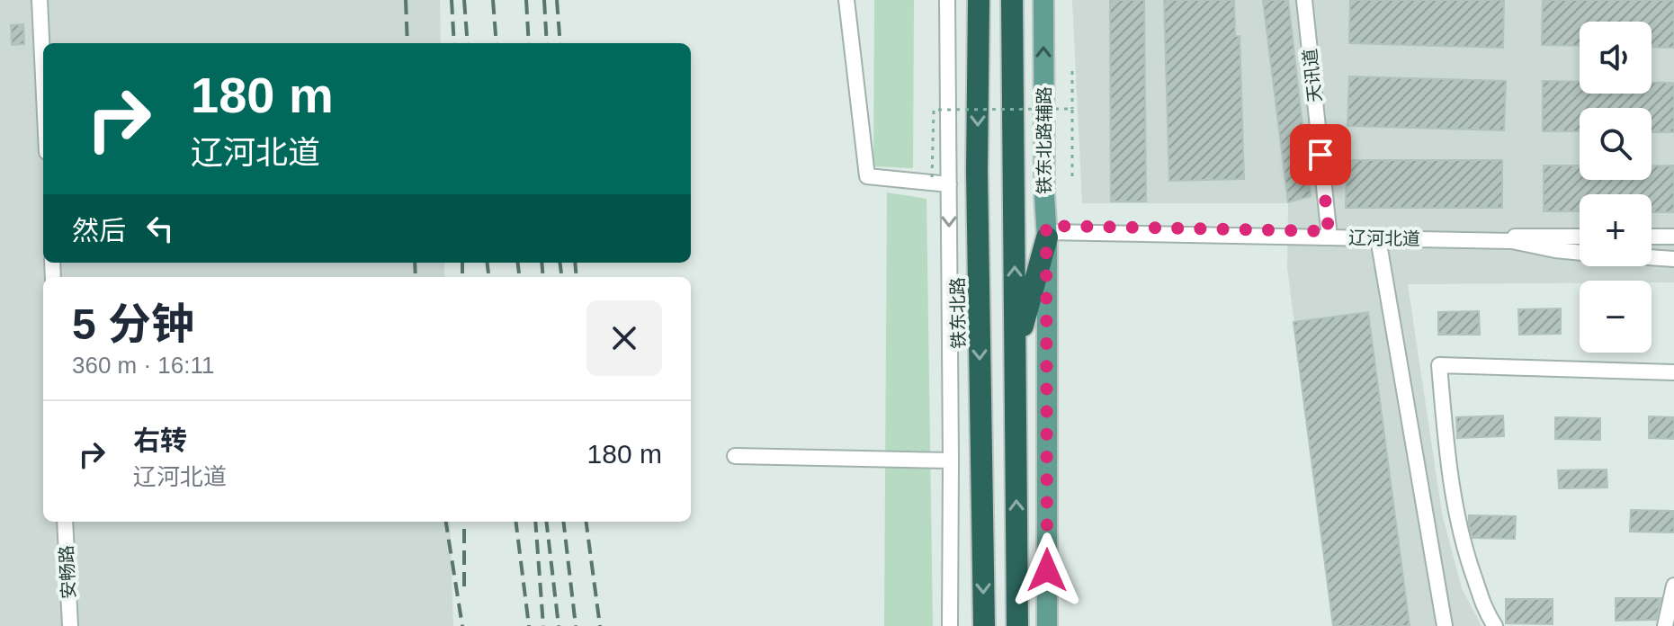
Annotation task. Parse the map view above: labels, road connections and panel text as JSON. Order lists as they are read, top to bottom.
{
  "streets": {
    "highway": ["铁东北路"],
    "main road": ["铁东北路辅路"],
    "street": ["天讯道", "辽河北道", "安畅路"]
  },
  "crossings": [
    ["天讯道", "辽河北道"],
    ["铁东北路辅路", "辽河北道"]
  ],
  "one_way": ["铁东北路辅路"],
  "page": {
    "map_buttons": ["+", "−"],
    "turn": ["180 m", "辽河北道"],
    "then": "然后",
    "heading": ["5 分钟", "360 m · 16:11"],
    "list": [
      {
        "name": "右转",
        "note": "辽河北道",
        "value": "180 m"
      }
    ]
  }
}
